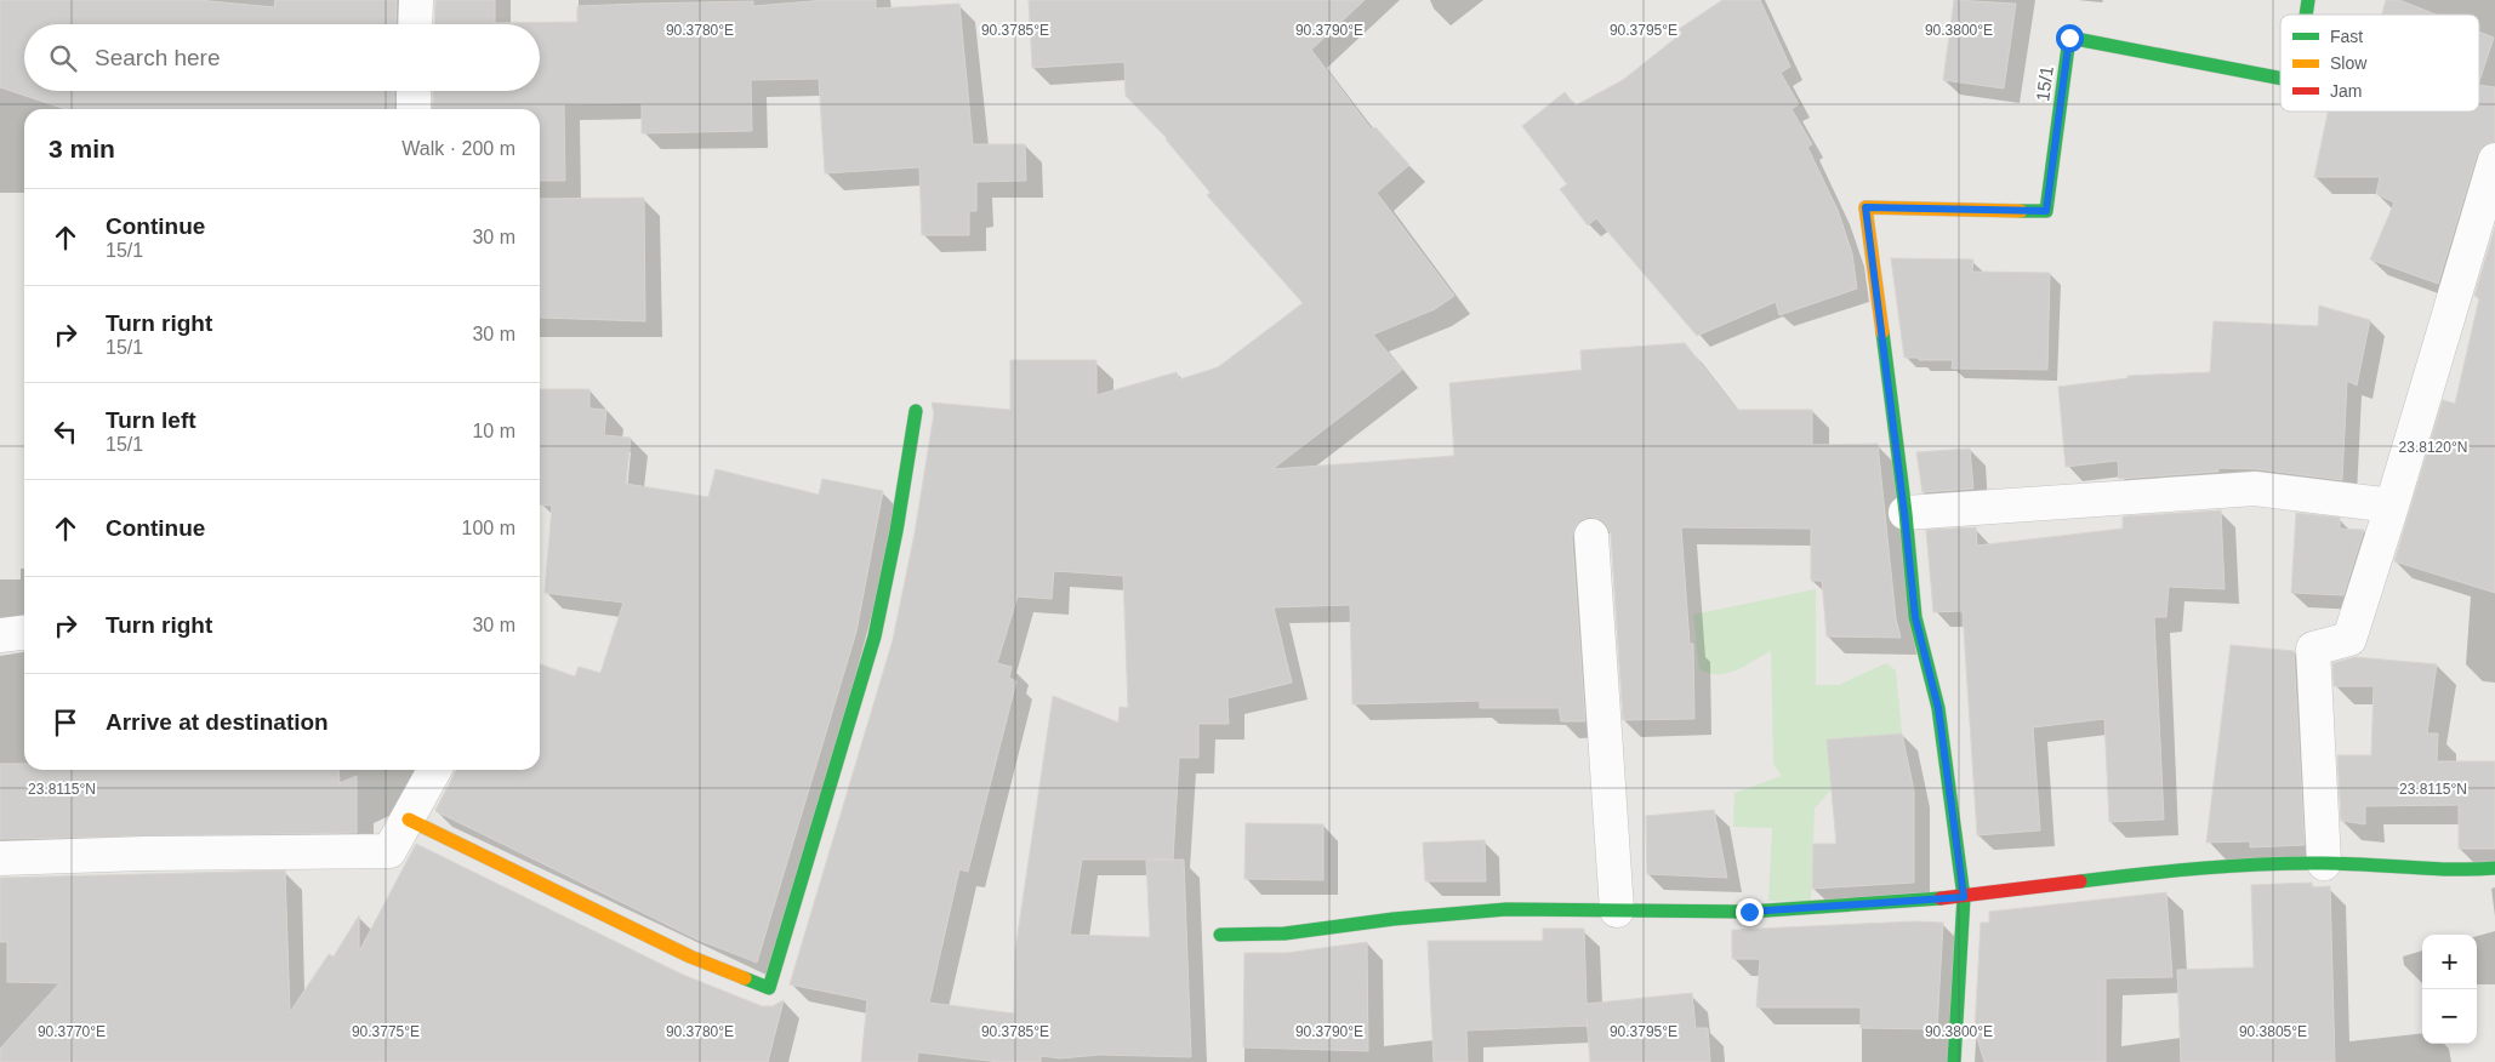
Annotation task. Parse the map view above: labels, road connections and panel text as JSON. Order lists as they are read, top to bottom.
{
  "streets": {
    "street": ["15/1"]
  },
  "legend": ["Fast", "Slow", "Jam"],
  "page": {
    "search": "Search here",
    "heading": ["3 min", "Walk · 200 m"],
    "list": [
      ["Continue", "15/1", "30 m"],
      ["Turn right", "15/1", "30 m"],
      ["Turn left", "15/1", "10 m"],
      ["Continue", "100 m"],
      ["Turn right", "30 m"],
      "Arrive at destination"
    ],
    "map_buttons": ["+", "−"]
  },
  "coordinates": [
    "90.3780°E",
    "90.3785°E",
    "90.3790°E",
    "90.3795°E",
    "90.3800°E",
    "23.8120°N",
    "23.8115°N",
    "90.3770°E",
    "90.3775°E",
    "90.3805°E"
  ]
}
